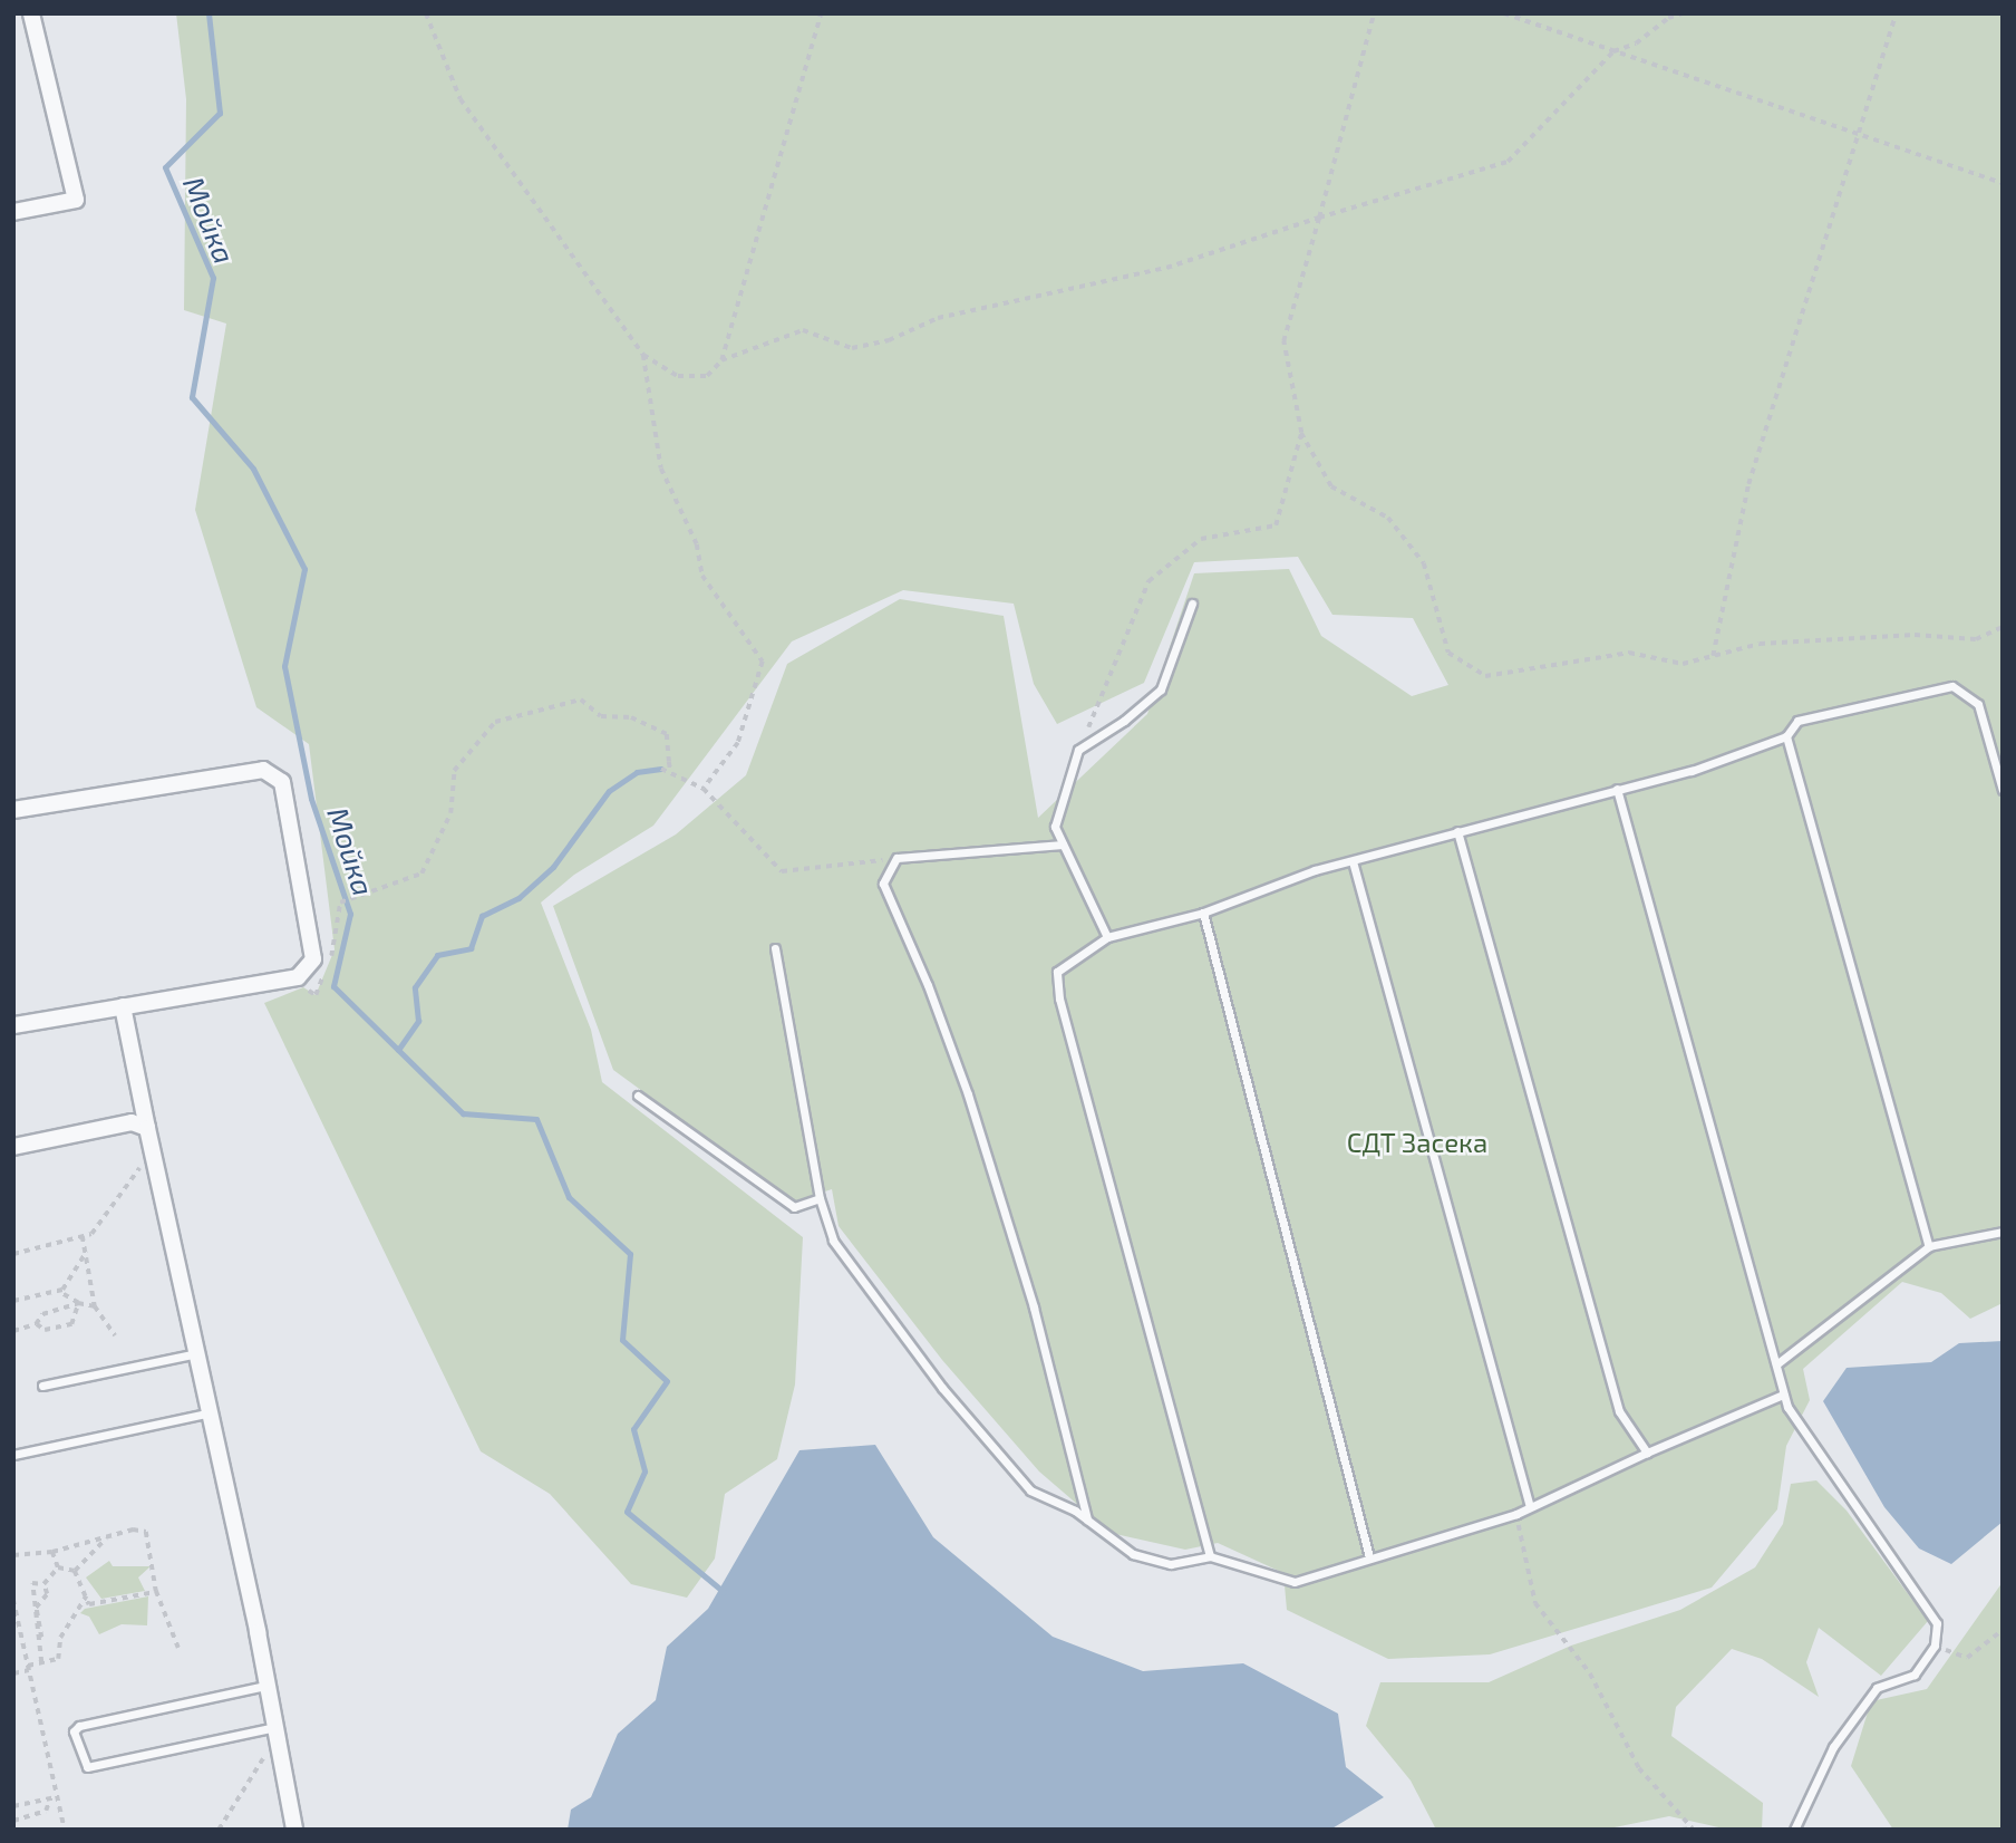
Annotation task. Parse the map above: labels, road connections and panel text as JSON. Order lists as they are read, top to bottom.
{
  "water": ["Мойка"],
  "parks": ["СДТ Засека"]
}
